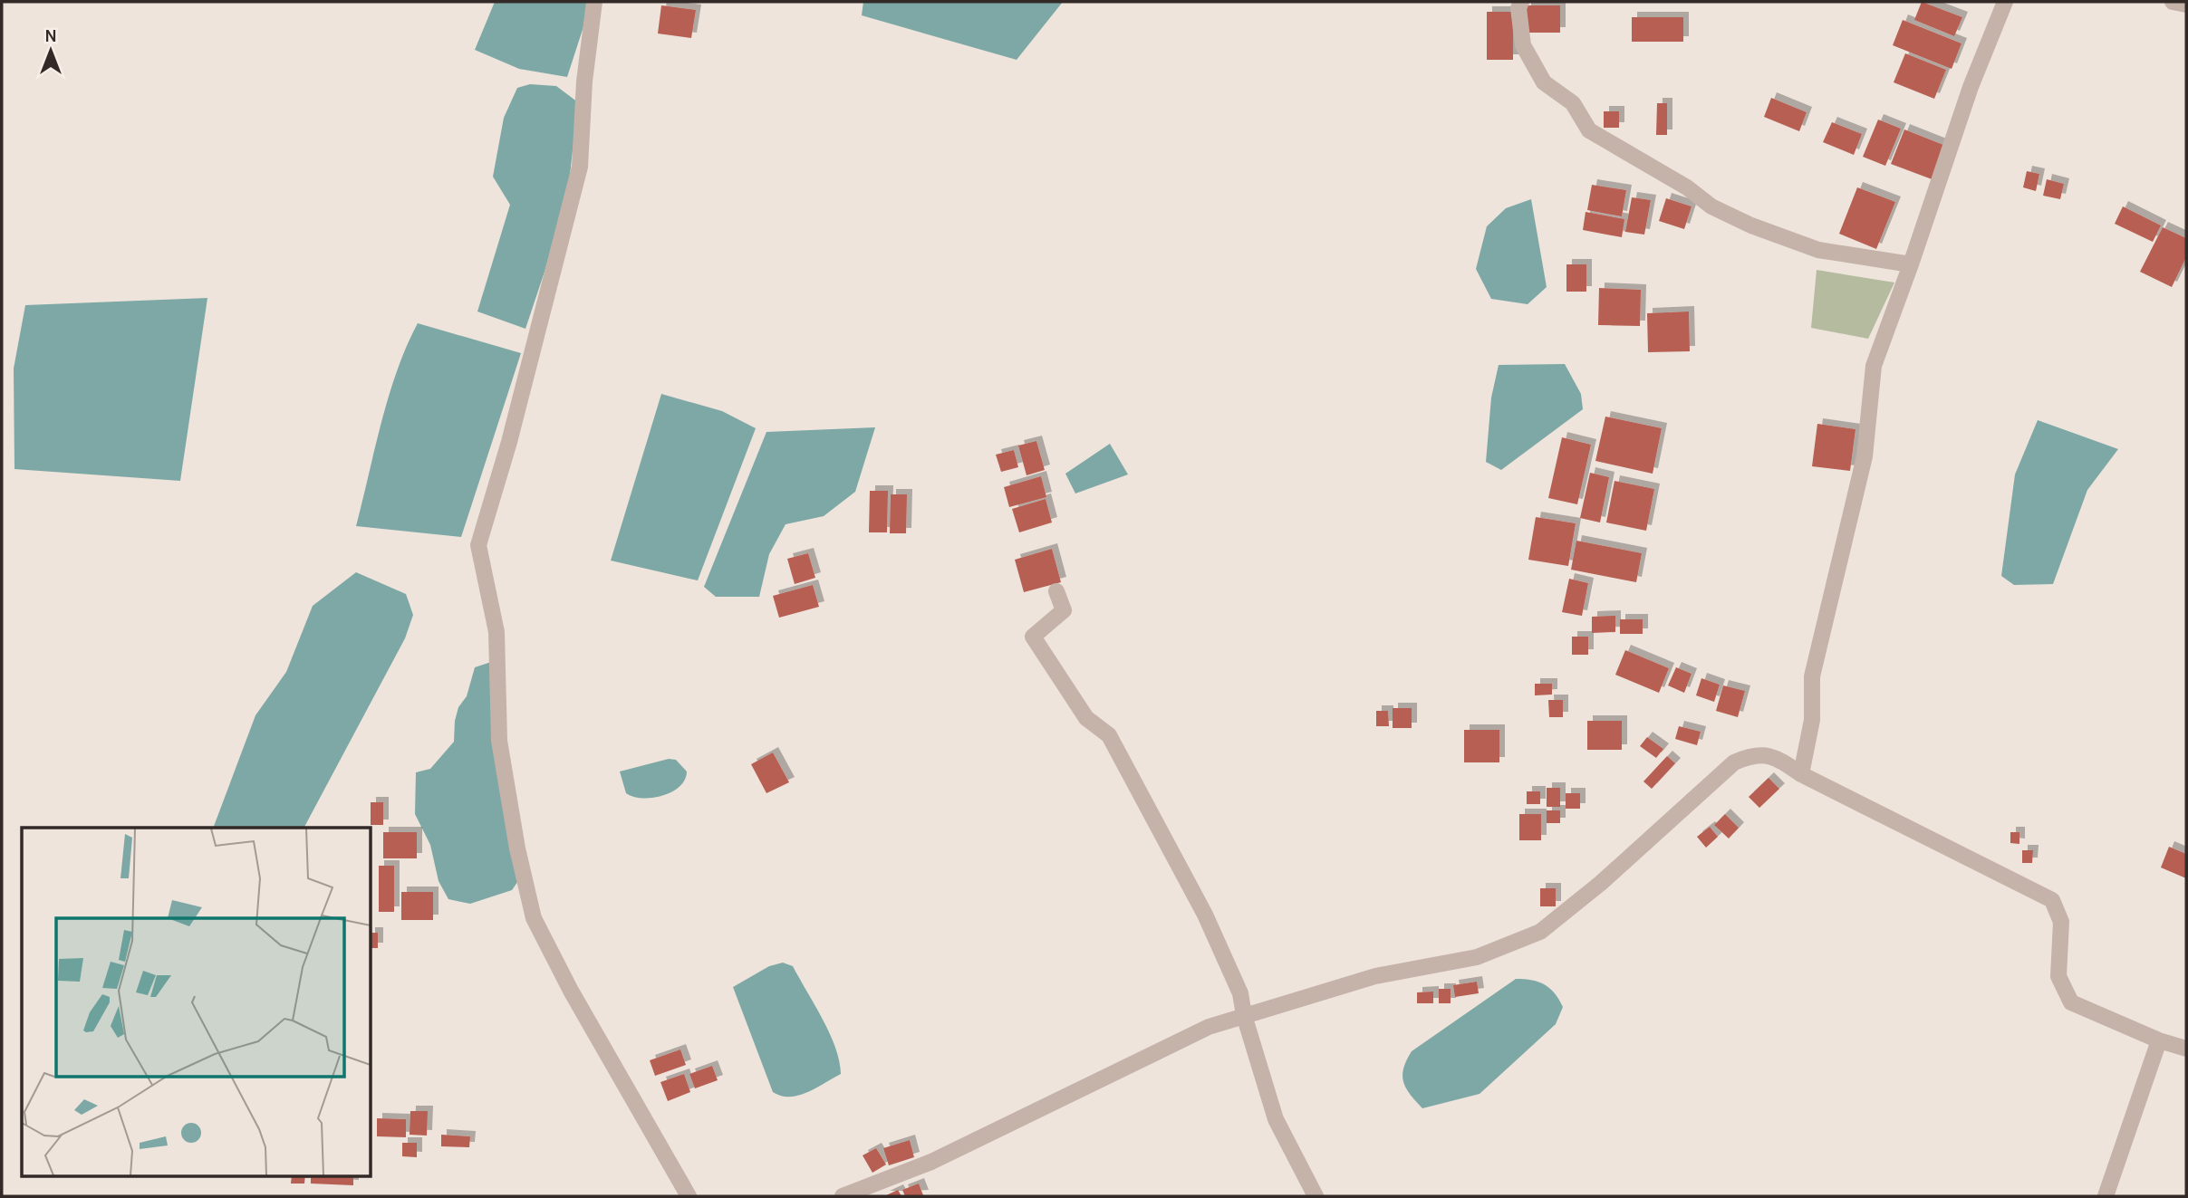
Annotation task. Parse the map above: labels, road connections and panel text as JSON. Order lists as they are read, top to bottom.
{
  "north": "top"
}
